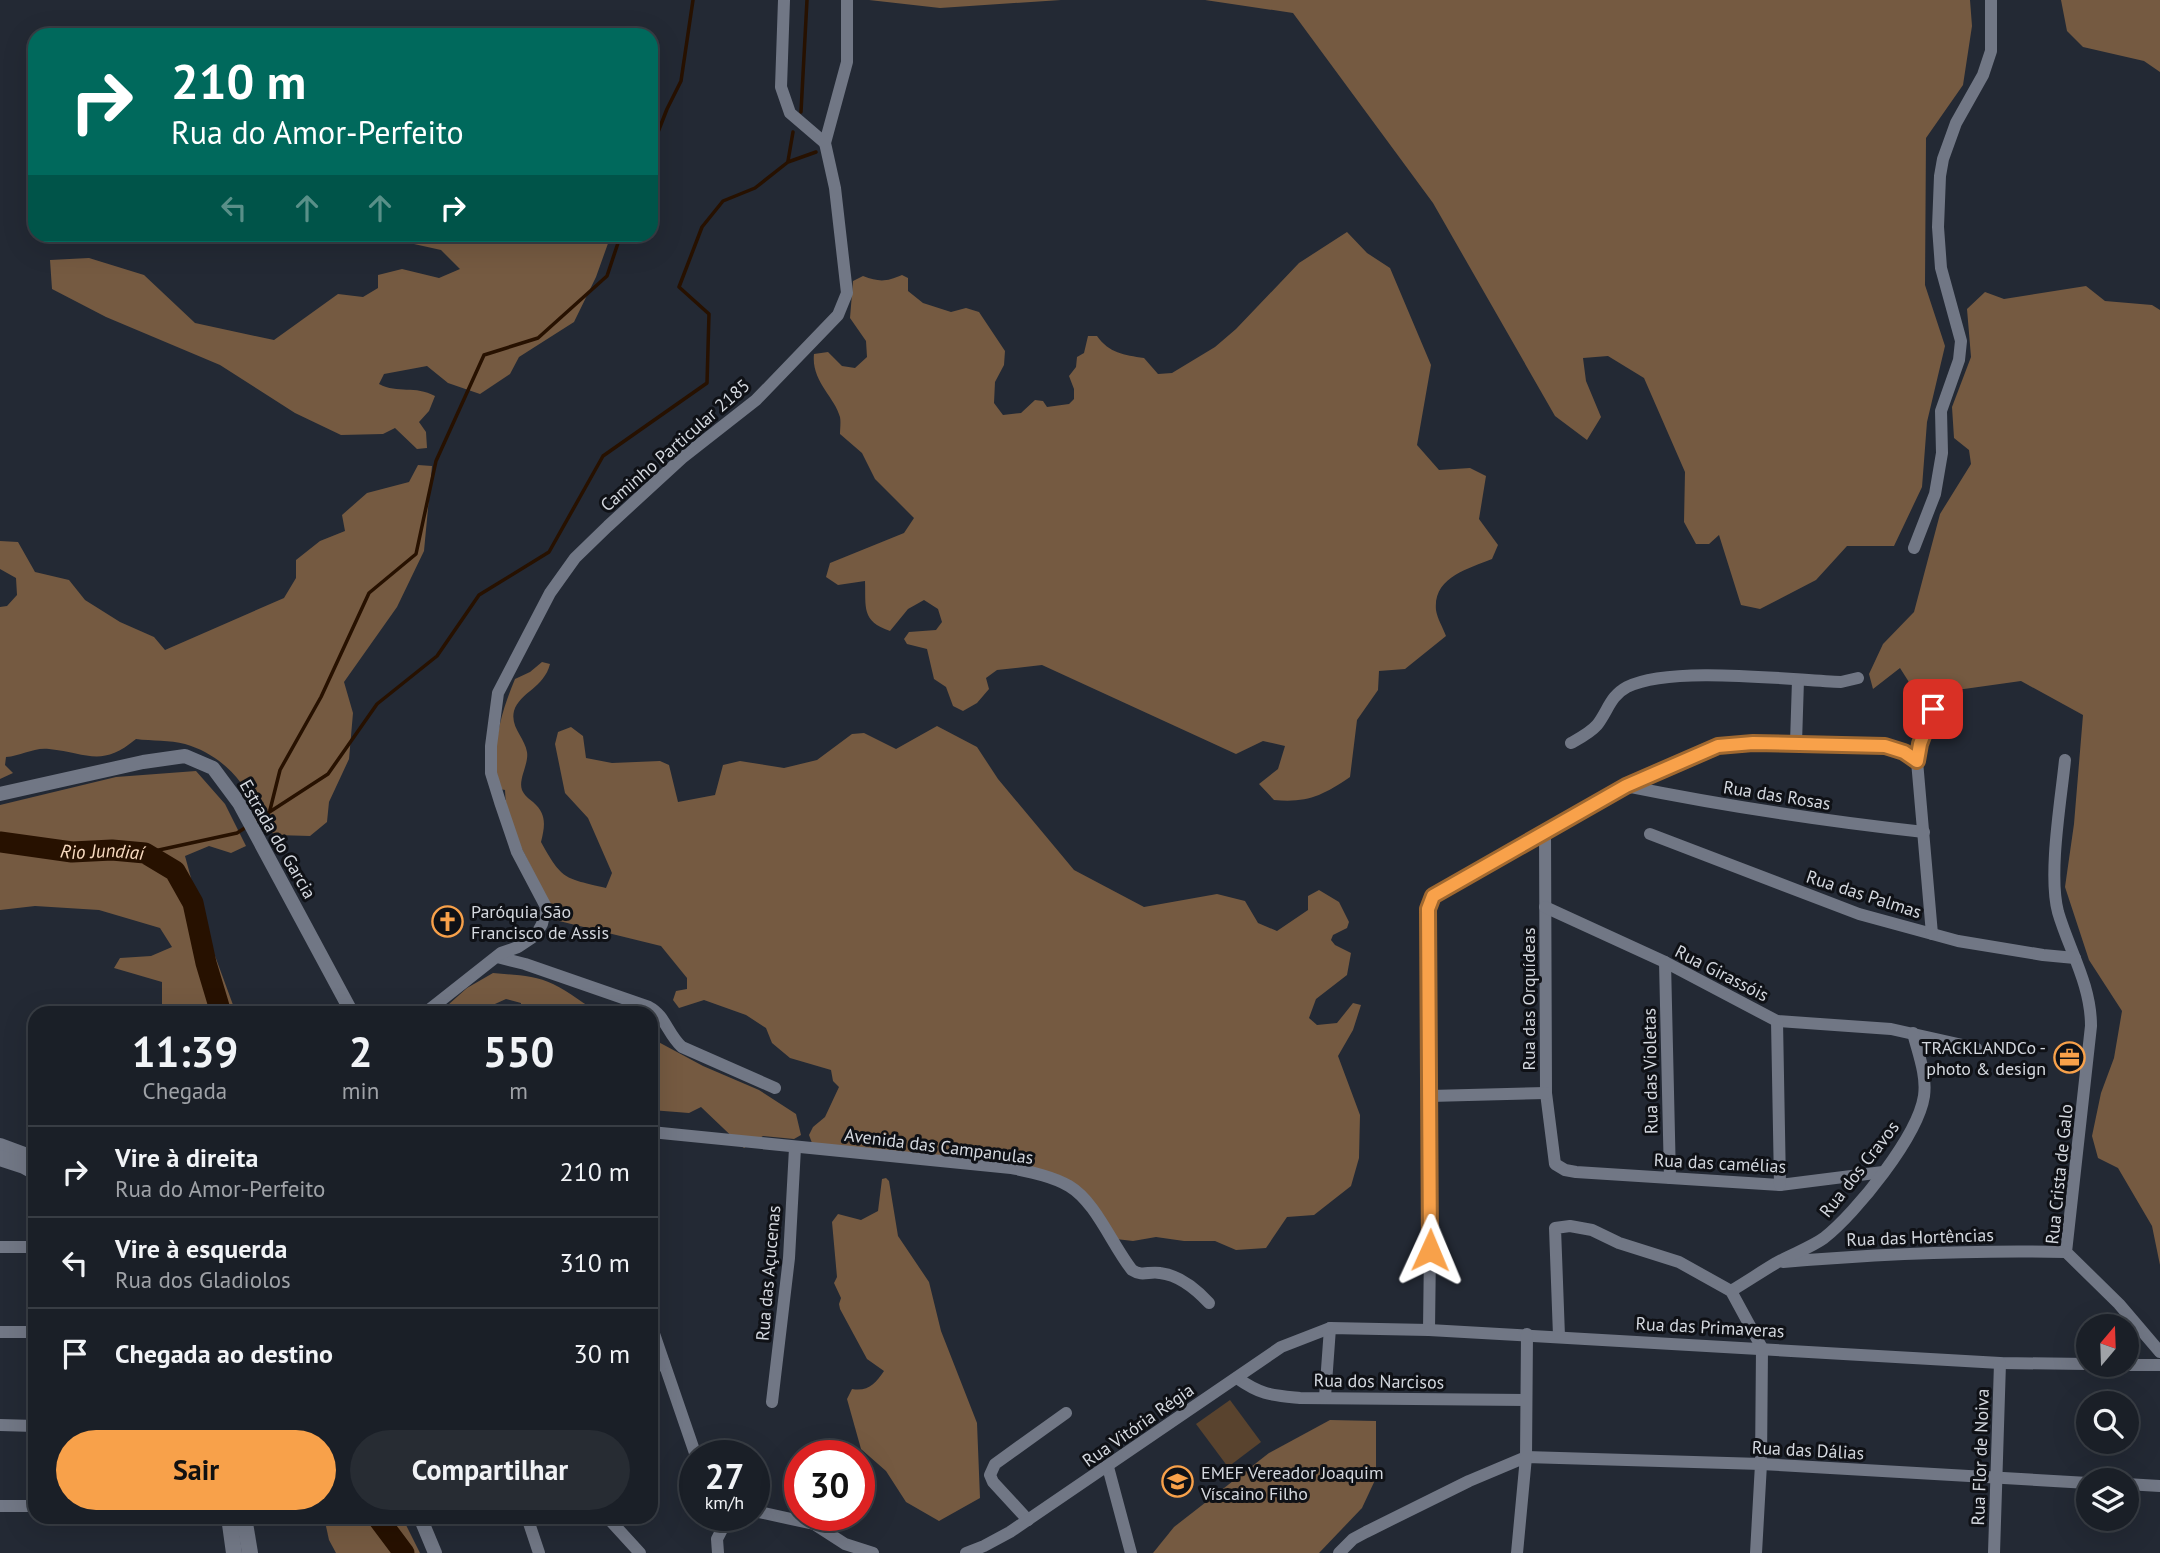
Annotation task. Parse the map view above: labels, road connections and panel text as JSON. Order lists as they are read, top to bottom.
{
  "streets": {
    "street": [
      "Caminho Particular 2185",
      "Rua das Rosas",
      "Estrada do Garcia",
      "Rua das Palmas",
      "Rua Girassóis",
      "Rua das Orquídeas",
      "Rua das Violetas",
      "Avenida das Campanulas",
      "Rua das camélias",
      "Rua dos Cravos",
      "Rua Crista de Galo",
      "Rua das Hortências",
      "Rua das Açucenas",
      "Rua das Primaveras",
      "Rua dos Narcisos",
      "Rua Vitória Régia",
      "Rua das Dálias",
      "Rua Flor de Noiva"
    ]
  },
  "crossings": [
    ["Rua das Palmas", "Rua Crista de Galo"],
    ["Rua Girassóis", "Rua das Orquídeas"],
    ["Rua Girassóis", "Rua das Violetas"],
    ["Rua Girassóis", "Rua dos Cravos"],
    ["Rua das Orquídeas", "Rua das camélias"],
    ["Rua das Violetas", "Rua das camélias"],
    ["Avenida das Campanulas", "Rua das Açucenas"],
    ["Rua das camélias", "Rua dos Cravos"],
    ["Rua dos Cravos", "Rua das Hortências"],
    ["Rua Crista de Galo", "Rua das Hortências"],
    ["Rua das Primaveras", "Rua Vitória Régia"],
    ["Rua das Primaveras", "Rua Flor de Noiva"],
    ["Rua dos Narcisos", "Rua Vitória Régia"],
    ["Rua das Dálias", "Rua Flor de Noiva"]
  ],
  "water": ["Rio Jundiaí"],
  "places": {
    "church": ["Paróquia São Francisco de Assis"],
    "office": ["TRACKLANDCo - photo & design"],
    "school or university": ["EMEF Vereador Joaquim Víscaino Filho"]
  },
  "north": "top",
  "page": {
    "turn": ["210 m", "Rua do Amor-Perfeito"],
    "eta": [
      "11:39",
      "Chegada",
      "2",
      "min",
      "550",
      "m"
    ],
    "list": [
      {
        "name": "Vire à direita",
        "note": "Rua do Amor-Perfeito",
        "value": "210 m"
      },
      {
        "name": "Vire à esquerda",
        "note": "Rua dos Gladiolos",
        "value": "310 m"
      },
      {
        "name": "Chegada ao destino",
        "value": "30 m"
      }
    ],
    "buttons": ["Sair", "Compartilhar"],
    "speed": "27 km/h",
    "limit": "30"
  }
}
